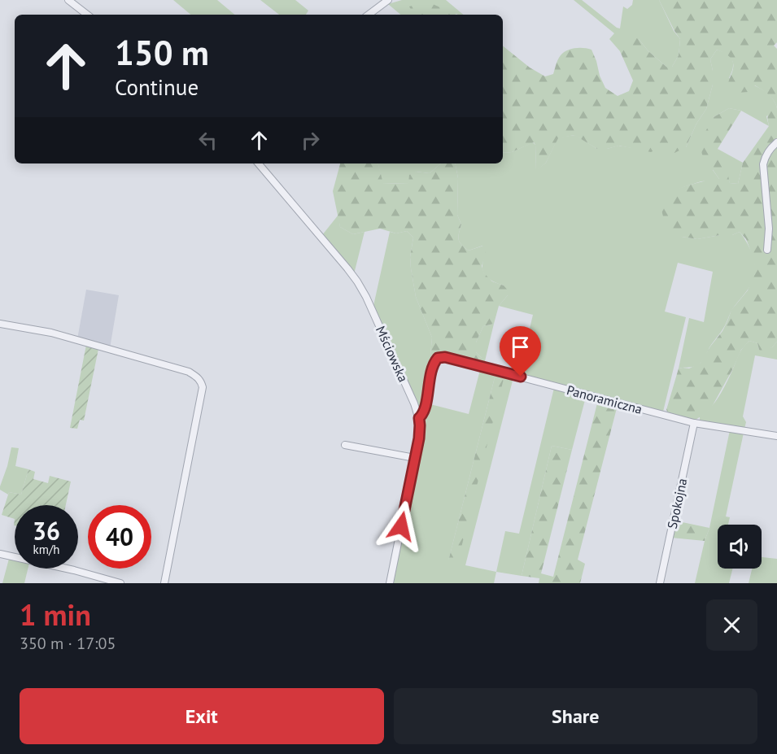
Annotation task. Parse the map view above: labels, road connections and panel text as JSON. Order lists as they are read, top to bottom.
{
  "streets": {
    "street": ["Mściowska", "Panoramiczna", "Spokojna"]
  },
  "crossings": [
    ["Mściowska", "Panoramiczna"],
    ["Panoramiczna", "Spokojna"]
  ],
  "page": {
    "turn": ["150 m", "Continue"],
    "speed": "36 km/h",
    "limit": "40",
    "heading": ["1 min", "350 m · 17:05"],
    "buttons": ["Exit", "Share"]
  }
}
